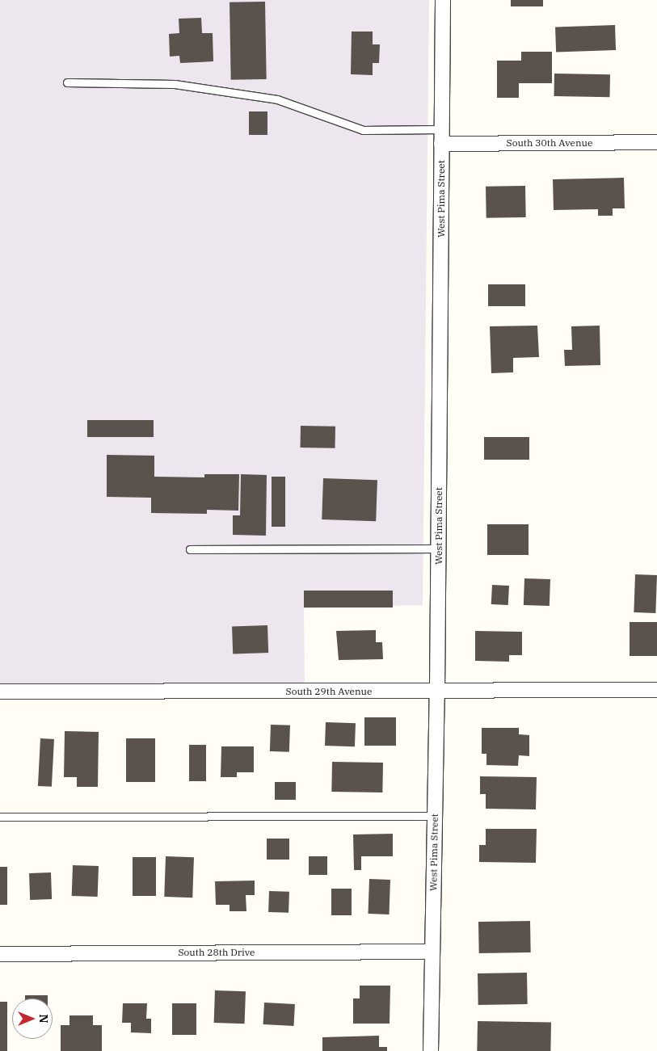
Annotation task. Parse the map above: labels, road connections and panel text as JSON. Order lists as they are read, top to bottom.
{
  "streets": {
    "street": [
      "South 30th Avenue",
      "West Pima Street",
      "South 29th Avenue",
      "South 28th Drive"
    ]
  },
  "crossings": [
    ["South 30th Avenue", "West Pima Street"],
    ["West Pima Street", "South 29th Avenue"],
    ["West Pima Street", "South 28th Drive"]
  ],
  "north": "right"
}
